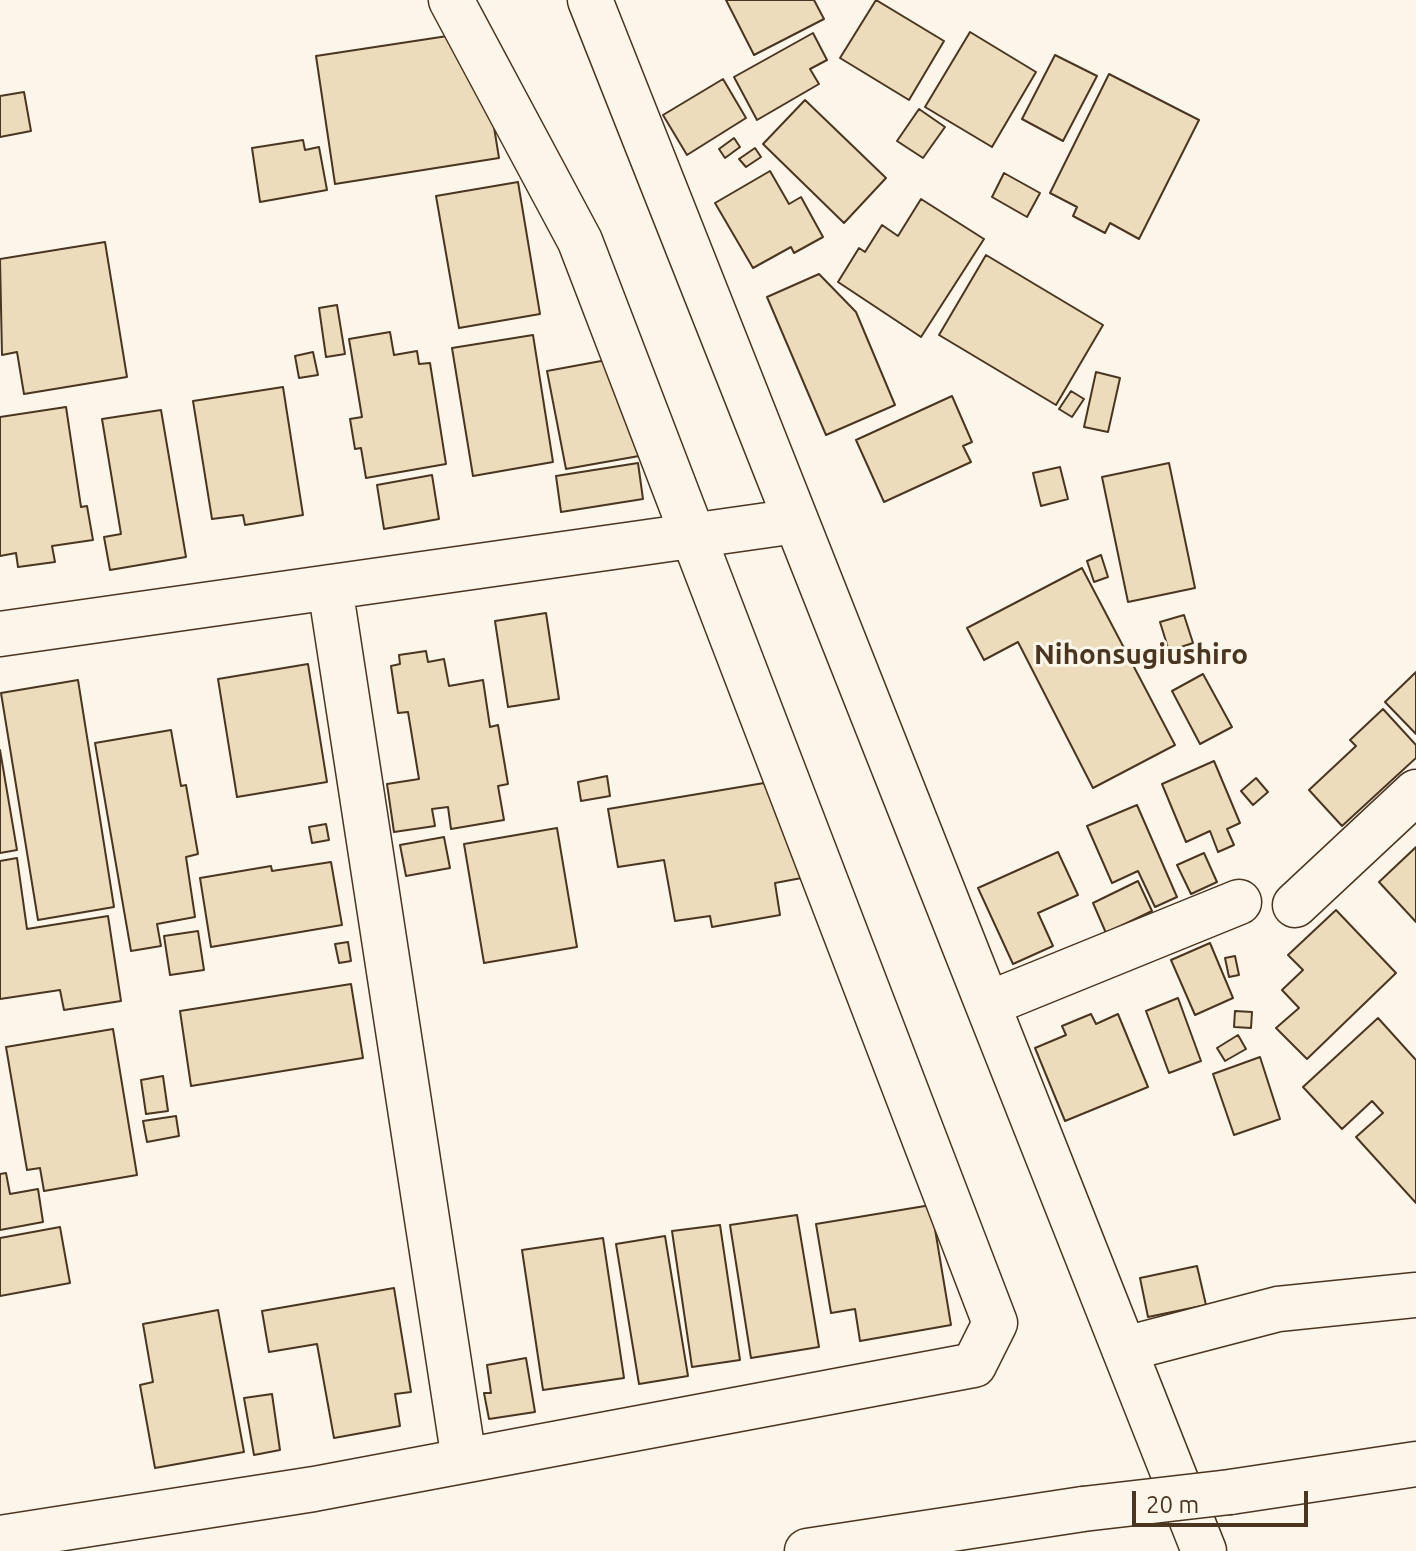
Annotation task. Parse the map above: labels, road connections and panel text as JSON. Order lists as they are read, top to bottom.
{
  "districts": ["Nihonsugiushiro"],
  "scale_bar": "20 m"
}
